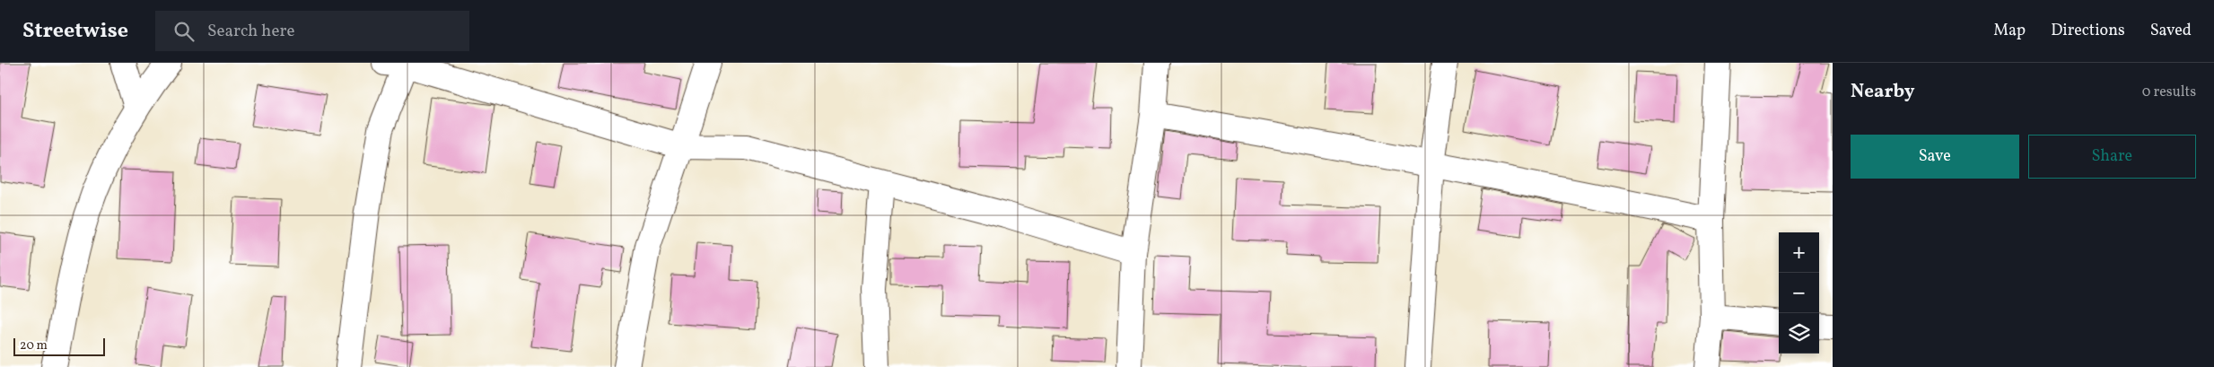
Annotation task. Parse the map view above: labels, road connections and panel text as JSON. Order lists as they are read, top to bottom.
{
  "scale_bar": "20 m",
  "page": {
    "header": "Streetwise",
    "search": "Search here",
    "nav": ["Map", "Directions", "Saved"],
    "heading": ["Nearby", "0 results"],
    "buttons": ["Save", "Share"],
    "map_buttons": ["+", "−"],
    "scale": "20 m"
  }
}
